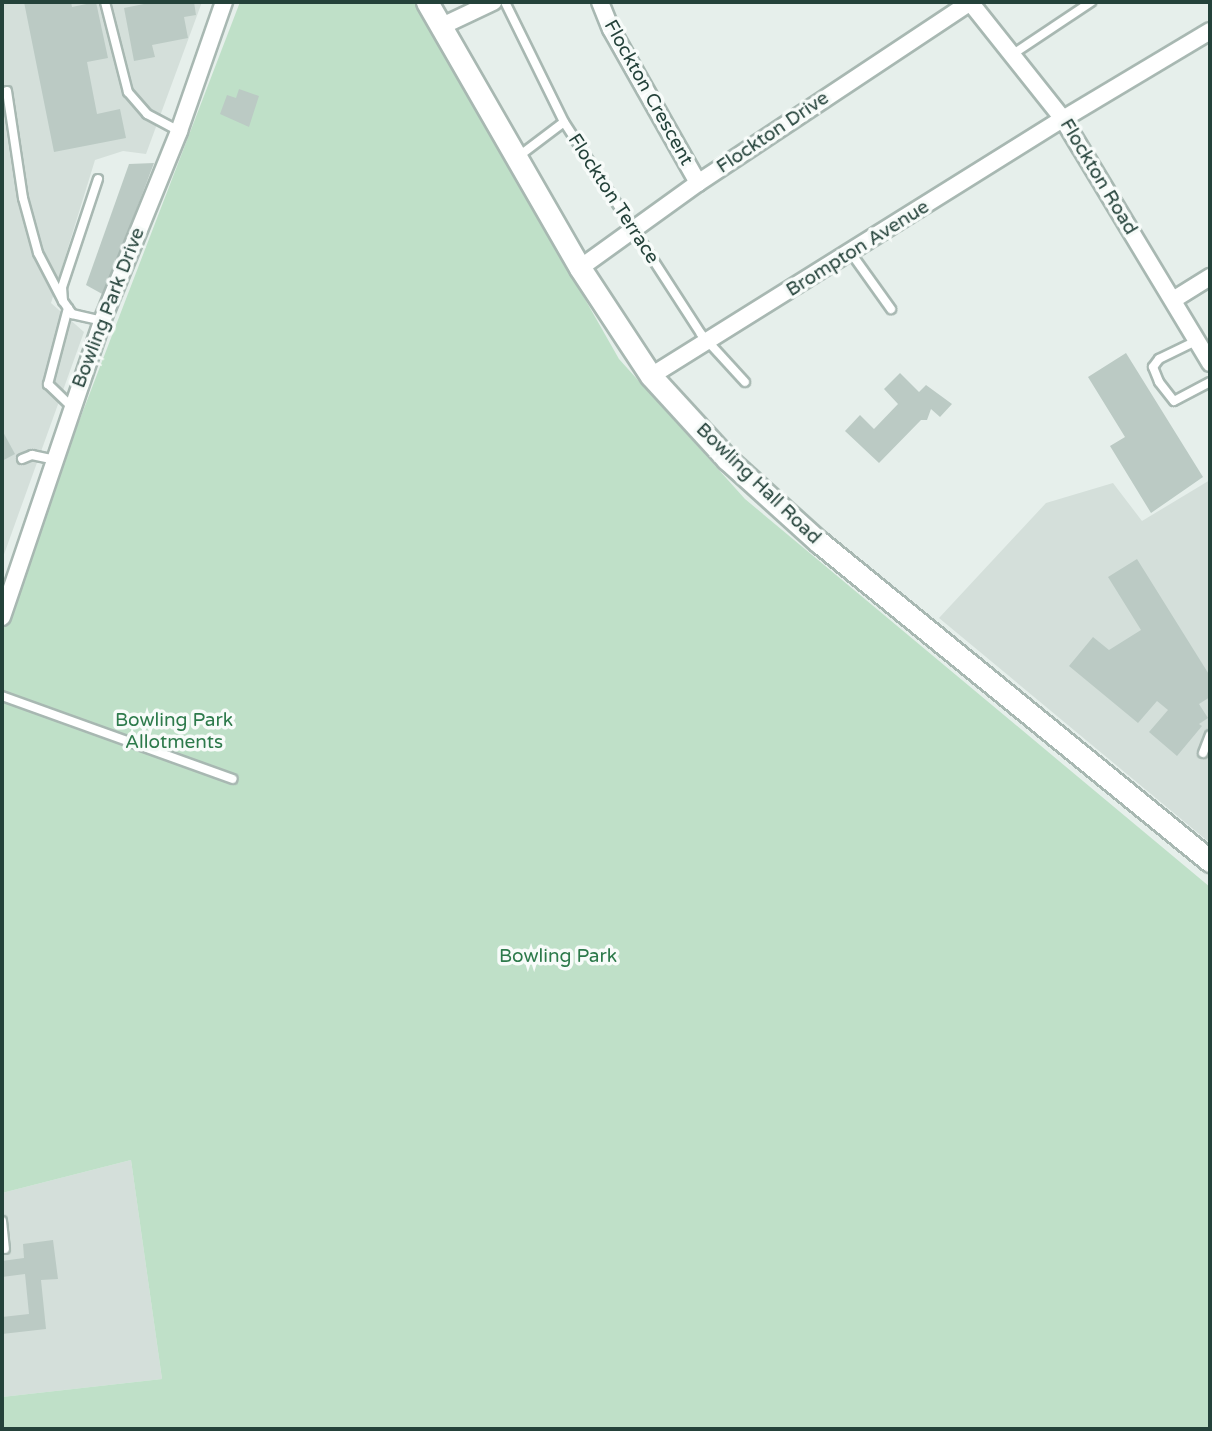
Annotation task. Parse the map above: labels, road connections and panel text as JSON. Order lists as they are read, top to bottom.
{
  "streets": {
    "street": [
      "Flockton Crescent",
      "Flockton Drive",
      "Flockton Road",
      "Brompton Avenue",
      "Bowling Park Drive",
      "Bowling Hall Road"
    ],
    "lane": ["Flockton Terrace"]
  },
  "crossings": [
    ["Flockton Crescent", "Flockton Drive"],
    ["Flockton Drive", "Flockton Road"],
    ["Flockton Drive", "Flockton Terrace"],
    ["Flockton Drive", "Bowling Hall Road"],
    ["Flockton Road", "Brompton Avenue"],
    ["Flockton Terrace", "Brompton Avenue"],
    ["Brompton Avenue", "Bowling Hall Road"]
  ],
  "parks": ["Bowling Park Allotments", "Bowling Park"]
}
